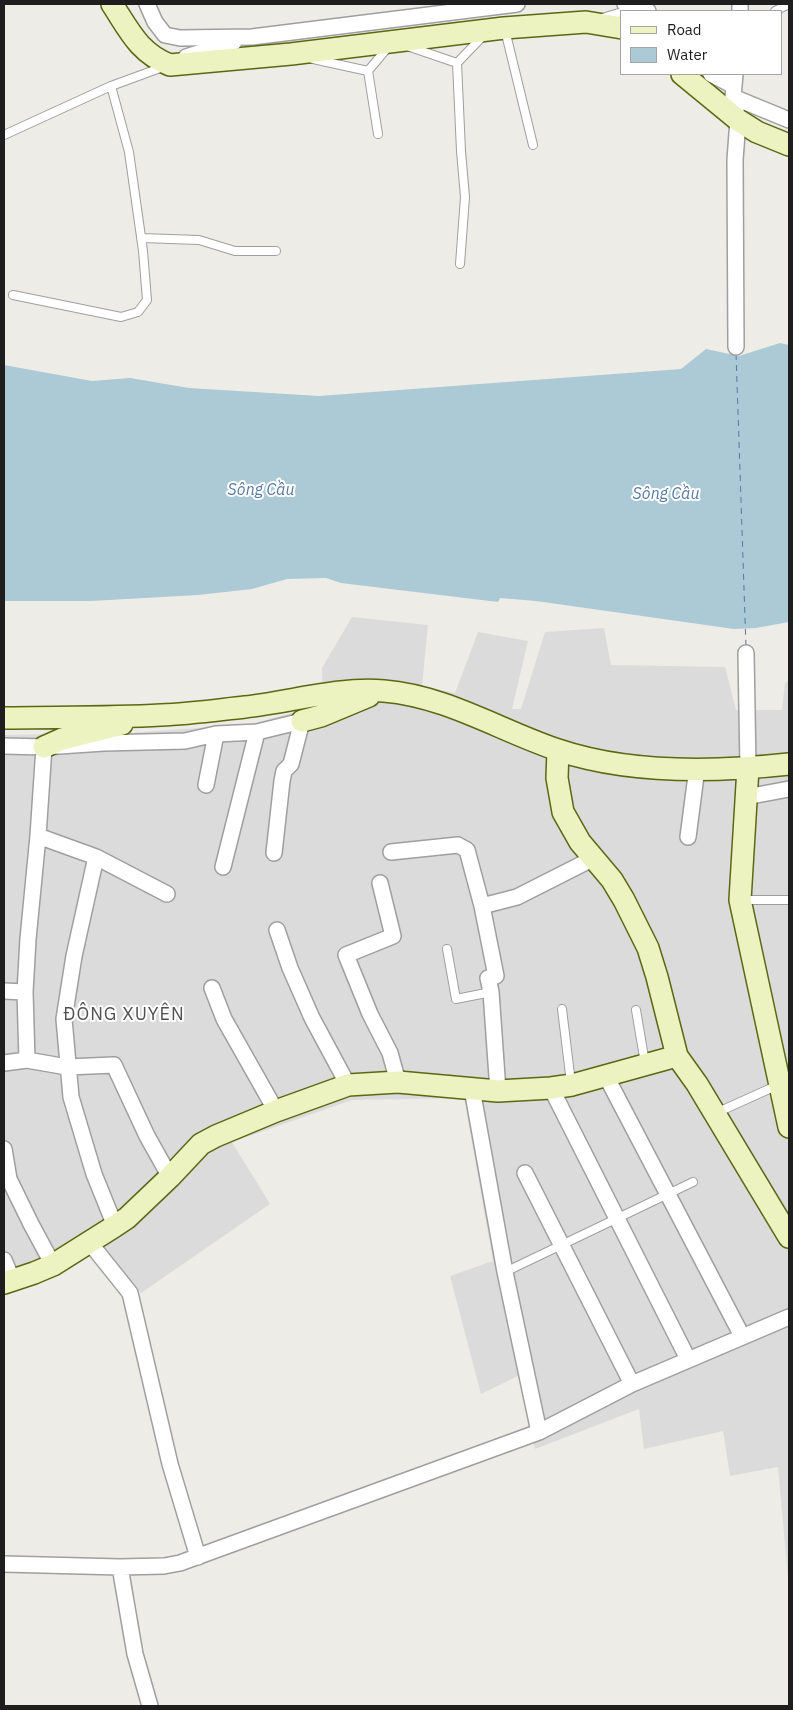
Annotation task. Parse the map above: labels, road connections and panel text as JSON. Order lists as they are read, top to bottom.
{
  "districts": ["ĐÔNG XUYÊN"],
  "water": ["Sông Cầu"],
  "legend": ["Road", "Water"]
}
